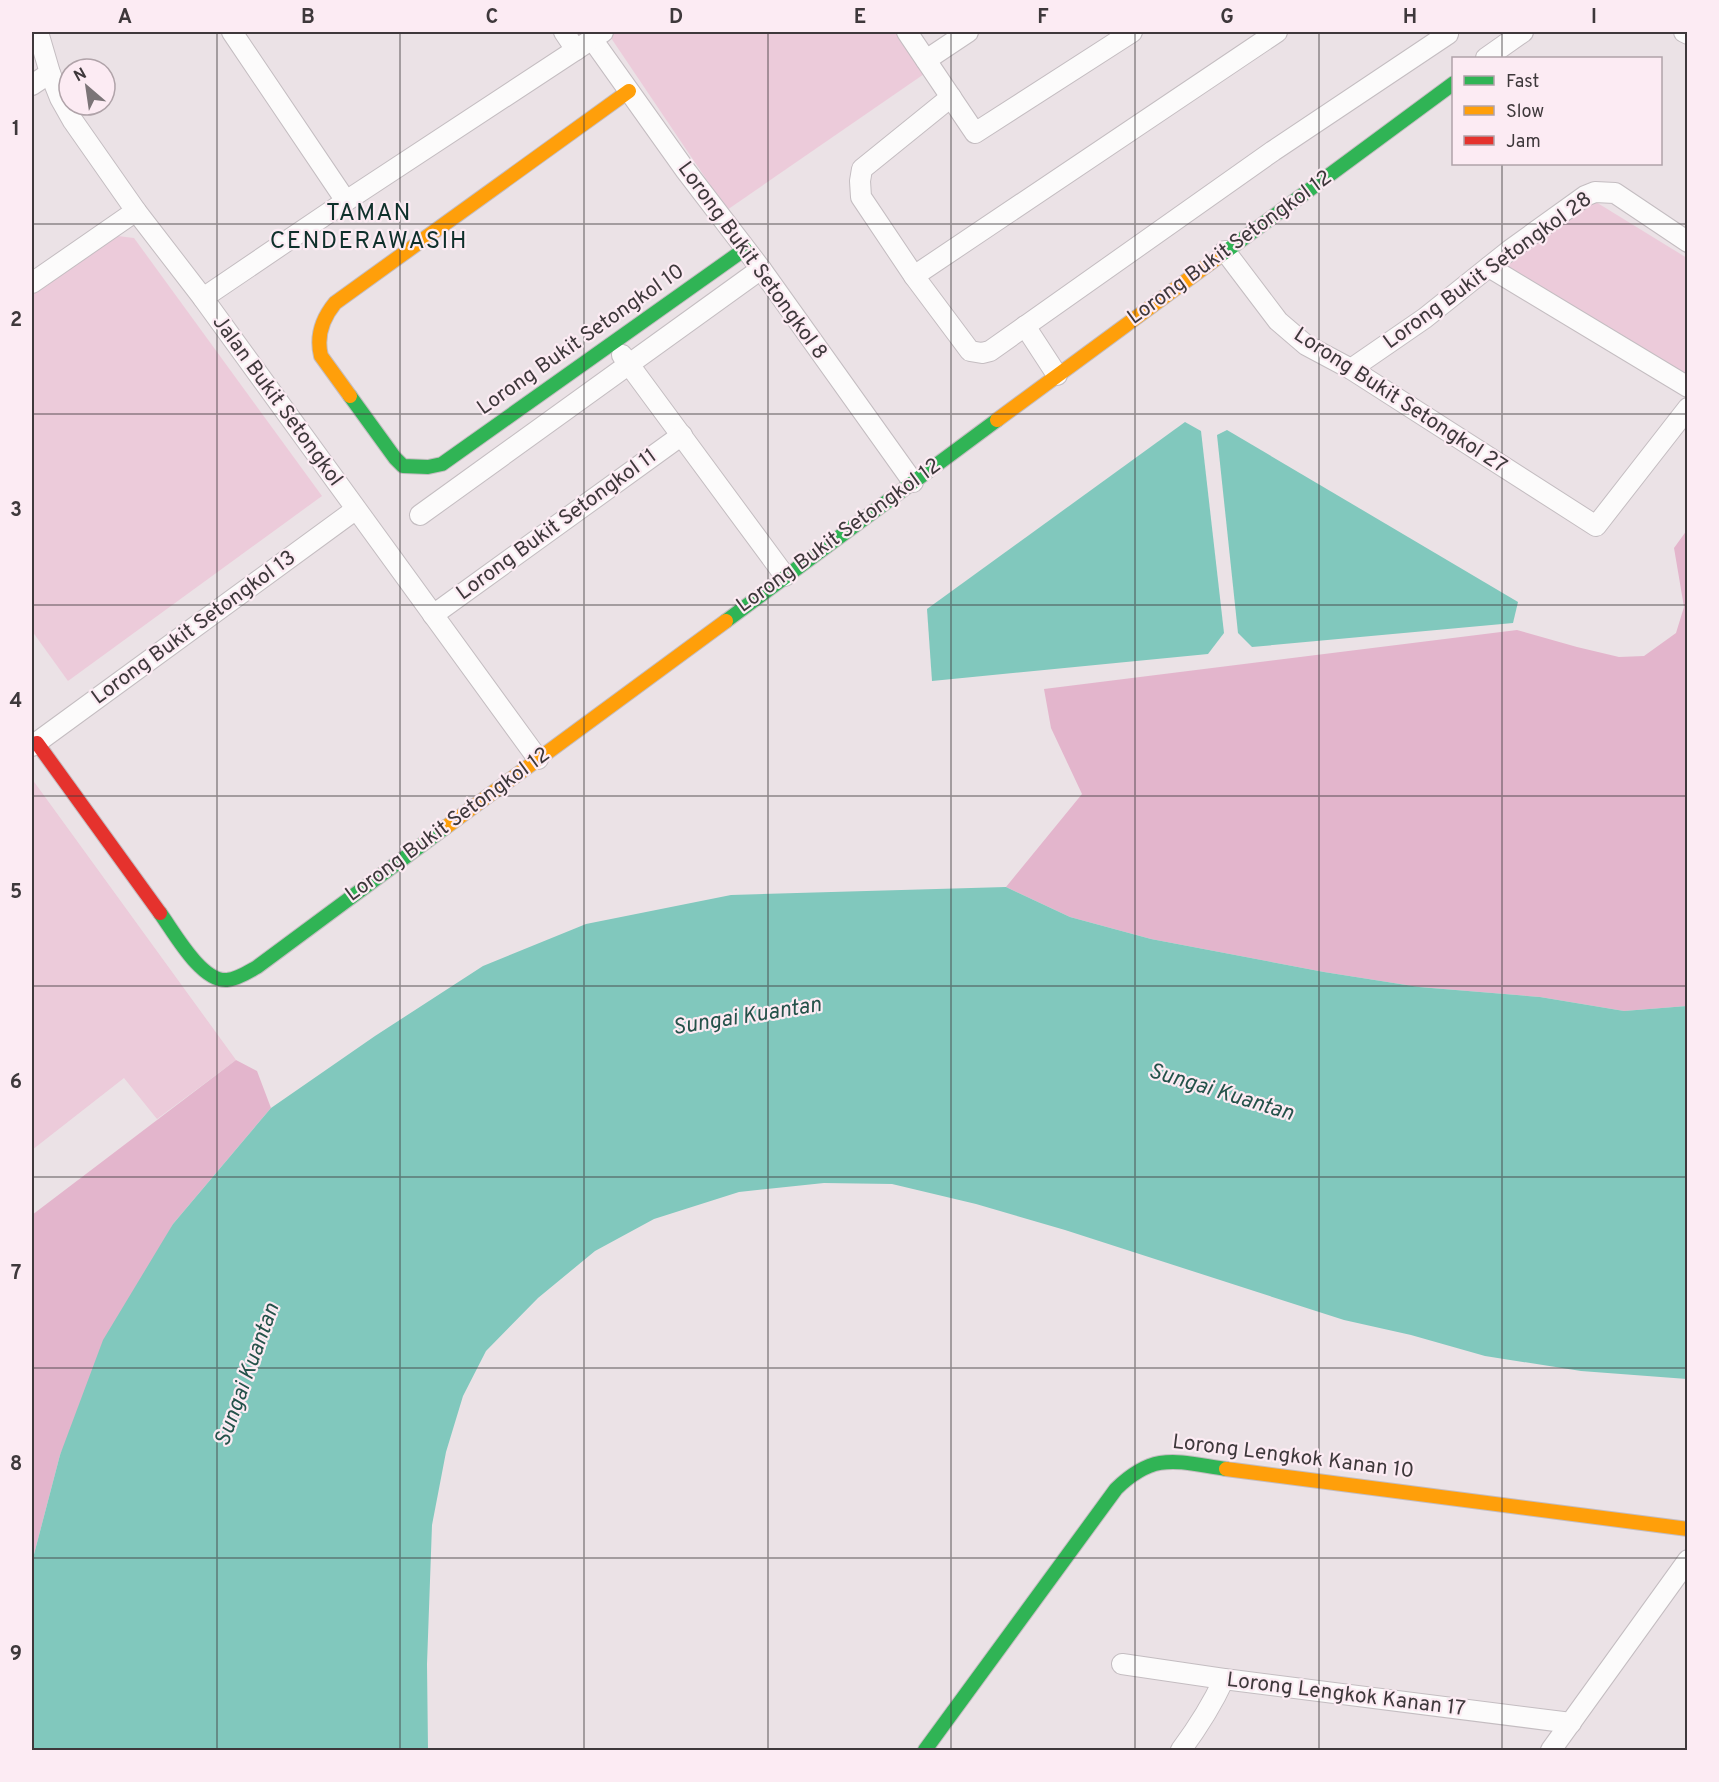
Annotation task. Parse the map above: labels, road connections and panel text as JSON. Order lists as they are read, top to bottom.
{
  "streets": {
    "street": [
      "Lorong Bukit Setongkol 12",
      "Lorong Bukit Setongkol 8",
      "Lorong Bukit Setongkol 28",
      "Lorong Bukit Setongkol 10",
      "Jalan Bukit Setongkol",
      "Lorong Bukit Setongkol 27",
      "Lorong Bukit Setongkol 11",
      "Lorong Bukit Setongkol 13",
      "Lorong Lengkok Kanan 10",
      "Lorong Lengkok Kanan 17"
    ]
  },
  "crossings": [
    ["Lorong Bukit Setongkol 12", "Lorong Bukit Setongkol 8"],
    ["Lorong Bukit Setongkol 12", "Jalan Bukit Setongkol"],
    ["Lorong Bukit Setongkol 12", "Lorong Bukit Setongkol 27"],
    ["Lorong Bukit Setongkol 12", "Lorong Bukit Setongkol 13"],
    ["Lorong Bukit Setongkol 8", "Lorong Bukit Setongkol 10"],
    ["Lorong Bukit Setongkol 28", "Lorong Bukit Setongkol 27"],
    ["Jalan Bukit Setongkol", "Lorong Bukit Setongkol 11"],
    ["Jalan Bukit Setongkol", "Lorong Bukit Setongkol 13"]
  ],
  "districts": ["TAMAN CENDERAWASIH"],
  "water": ["Sungai Kuantan"],
  "legend": ["Fast", "Slow", "Jam"],
  "north": "top left",
  "grid": {
    "columns": [
      "A",
      "B",
      "C",
      "D",
      "E",
      "F",
      "G",
      "H",
      "I"
    ],
    "rows": [
      "1",
      "2",
      "3",
      "4",
      "5",
      "6",
      "7",
      "8",
      "9"
    ]
  }
}
